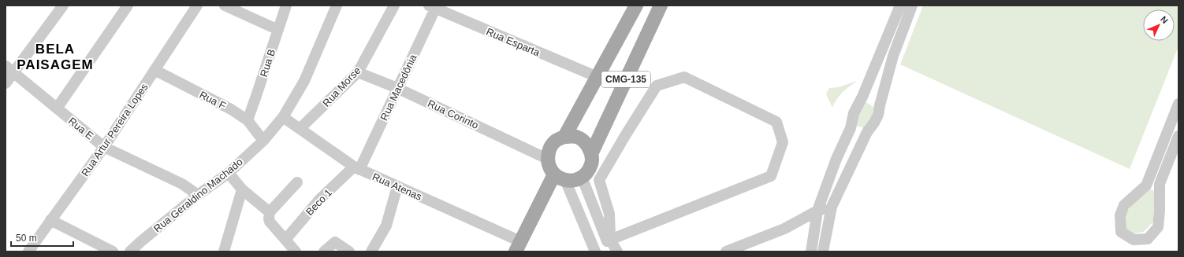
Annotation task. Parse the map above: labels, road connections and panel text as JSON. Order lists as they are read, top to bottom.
{
  "streets": {
    "main road": ["CMG-135"],
    "street": [
      "Rua Esparta",
      "Rua B",
      "Rua Morse",
      "Rua Macedônia",
      "Rua F",
      "Rua Corinto",
      "Rua E",
      "Rua Artur Pereira Lopes",
      "Rua Atenas",
      "Rua Geraldino Machado",
      "Beco 1"
    ]
  },
  "crossings": [
    ["Rua Esparta", "CMG-135"],
    ["Rua Esparta", "Rua Macedônia"],
    ["Rua B", "Rua F"],
    ["CMG-135", "Rua Corinto"],
    ["Rua Morse", "Rua Corinto"],
    ["Rua Morse", "Rua Atenas"],
    ["Rua Macedônia", "Rua Corinto"],
    ["Rua Macedônia", "Rua Atenas"],
    ["Rua Macedônia", "Beco 1"],
    ["Rua F", "Rua Artur Pereira Lopes"],
    ["Rua F", "Rua Geraldino Machado"],
    ["Rua E", "Rua Artur Pereira Lopes"],
    ["Rua E", "Rua Geraldino Machado"],
    ["Rua Atenas", "Rua Geraldino Machado"],
    ["Rua Atenas", "Beco 1"]
  ],
  "districts": ["BELA PAISAGEM"],
  "scale_bar": "50 m",
  "north": "top right"
}
